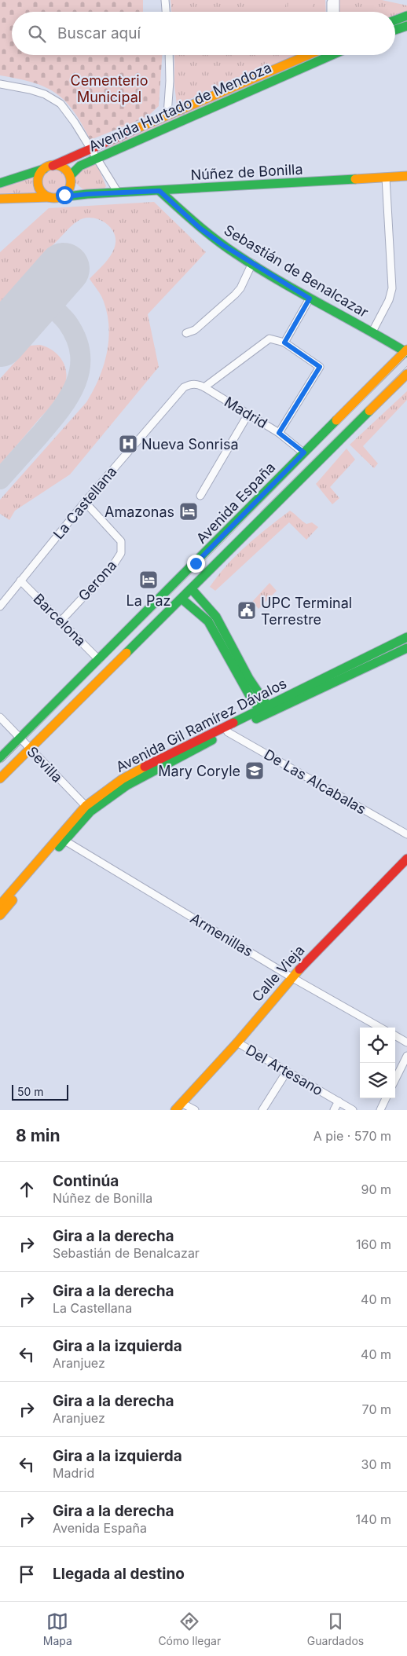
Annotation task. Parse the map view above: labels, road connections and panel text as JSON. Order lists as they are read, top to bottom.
{
  "streets": {
    "main road": [
      "Avenida Hurtado de Mendoza",
      "Núñez de Bonilla",
      "Sebastián de Benalcazar",
      "Avenida España",
      "Avenida Gil Ramírez Dávalos",
      "Calle Vieja"
    ],
    "street": [
      "Madrid",
      "La Castellana",
      "Gerona",
      "Barcelona",
      "Sevilla",
      "De Las Alcabalas",
      "Armenillas",
      "Del Artesano"
    ]
  },
  "crossings": [
    ["Avenida Hurtado de Mendoza", "Núñez de Bonilla"],
    ["Núñez de Bonilla", "Sebastián de Benalcazar"],
    ["Sebastián de Benalcazar", "Avenida España"],
    ["Madrid", "La Castellana"],
    ["Madrid", "Avenida España"],
    ["La Castellana", "Gerona"],
    ["La Castellana", "Barcelona"],
    ["Avenida España", "Barcelona"],
    ["Avenida España", "Sevilla"],
    ["Gerona", "Barcelona"],
    ["Avenida Gil Ramírez Dávalos", "Sevilla"],
    ["Avenida Gil Ramírez Dávalos", "De Las Alcabalas"],
    ["Avenida Gil Ramírez Dávalos", "Armenillas"],
    ["Armenillas", "Calle Vieja"],
    ["Calle Vieja", "Del Artesano"]
  ],
  "parks": ["Cementerio Municipal"],
  "places": {
    "hospital": ["Nueva Sonrisa"],
    "hotel": ["Amazonas", "La Paz"],
    "public building": ["UPC Terminal Terrestre"],
    "school or university": ["Mary Coryle"]
  },
  "scale_bar": "50 m",
  "page": {
    "search": "Buscar aquí",
    "scale": "50 m",
    "heading": ["8 min", "A pie · 570 m"],
    "list": [
      ["Continúa", "Núñez de Bonilla", "90 m"],
      ["Gira a la derecha", "Sebastián de Benalcazar", "160 m"],
      ["Gira a la derecha", "La Castellana", "40 m"],
      ["Gira a la izquierda", "Aranjuez", "40 m"],
      ["Gira a la derecha", "Aranjuez", "70 m"],
      ["Gira a la izquierda", "Madrid", "30 m"],
      ["Gira a la derecha", "Avenida España", "140 m"],
      "Llegada al destino"
    ],
    "nav": ["Mapa", "Cómo llegar", "Guardados"]
  }
}
